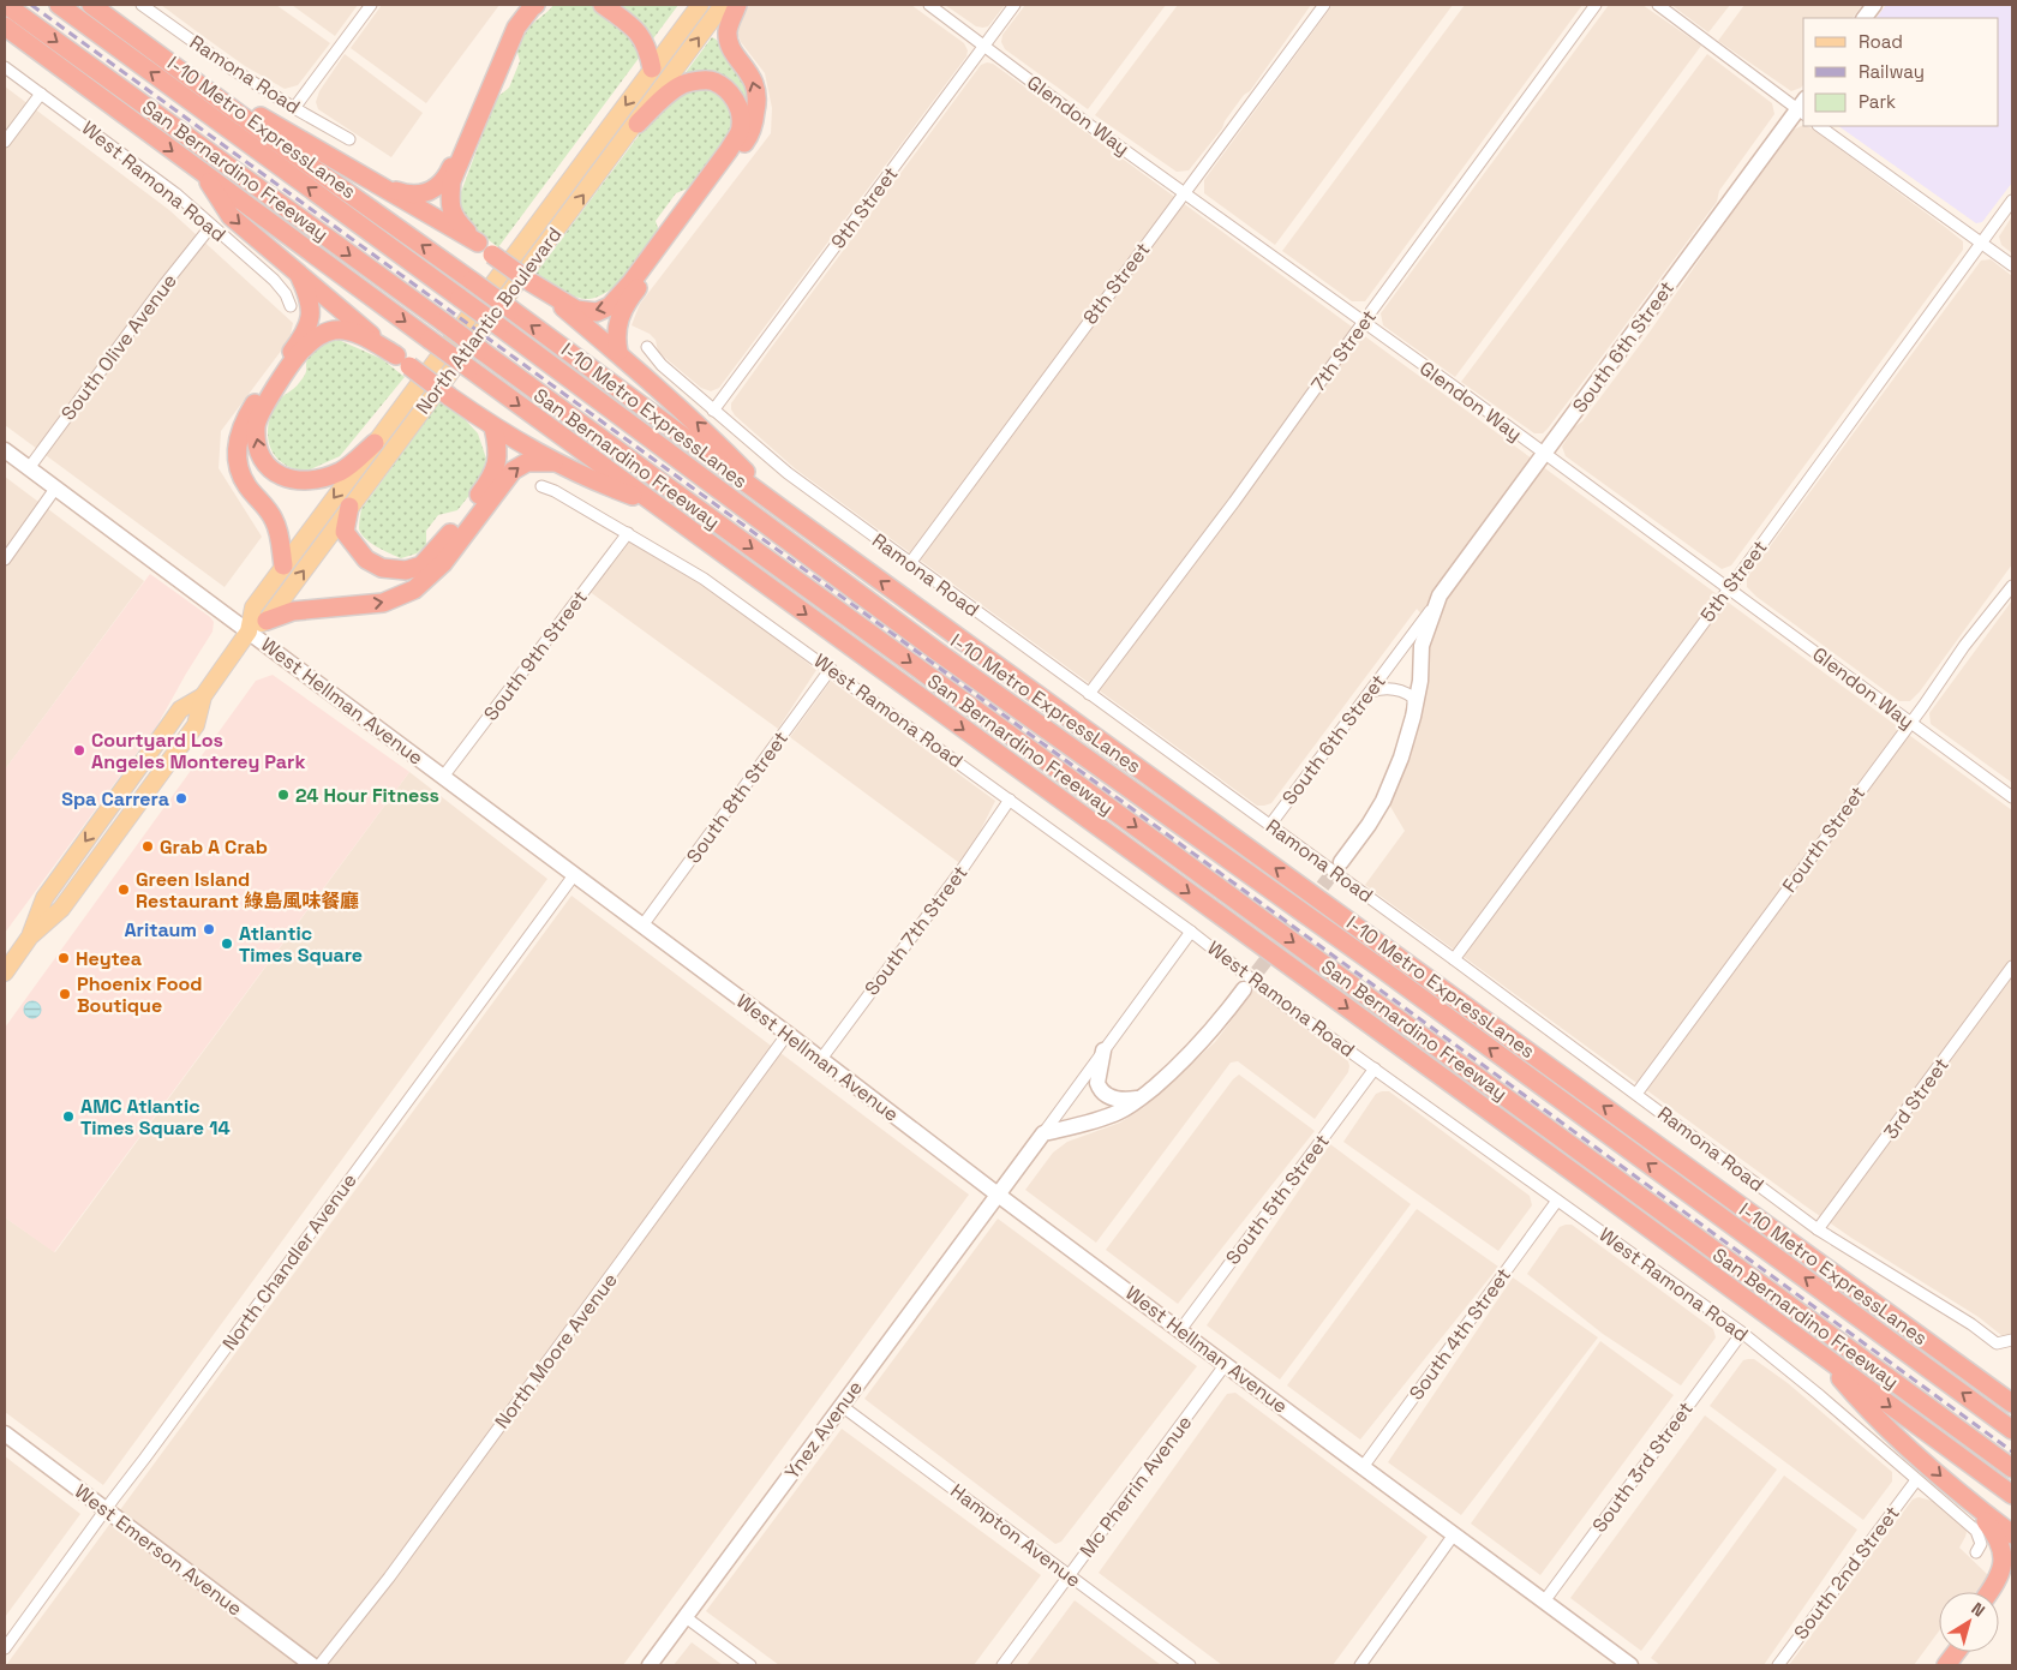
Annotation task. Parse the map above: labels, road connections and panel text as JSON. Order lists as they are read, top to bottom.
{
  "streets": {
    "highway": ["I-10 Metro ExpressLanes", "San Bernardino Freeway"],
    "main road": ["North Atlantic Boulevard"],
    "street": [
      "Ramona Road",
      "Glendon Way",
      "West Ramona Road",
      "9th Street",
      "8th Street",
      "South Olive Avenue",
      "South 6th Street",
      "7th Street",
      "5th Street",
      "South 9th Street",
      "West Hellman Avenue",
      "South 8th Street",
      "Fourth Street",
      "South 7th Street",
      "3rd Street",
      "South 5th Street",
      "North Chandler Avenue",
      "South 4th Street",
      "North Moore Avenue",
      "Ynez Avenue",
      "South 3rd Street",
      "Mc Pherrin Avenue",
      "Hampton Avenue",
      "West Emerson Avenue",
      "South 2nd Street"
    ]
  },
  "crossings": [
    ["Ramona Road", "9th Street"],
    ["Ramona Road", "8th Street"],
    ["Ramona Road", "South 6th Street"],
    ["Ramona Road", "7th Street"],
    ["Ramona Road", "5th Street"],
    ["Ramona Road", "Fourth Street"],
    ["Ramona Road", "3rd Street"],
    ["Glendon Way", "9th Street"],
    ["Glendon Way", "8th Street"],
    ["Glendon Way", "South 6th Street"],
    ["Glendon Way", "7th Street"],
    ["Glendon Way", "5th Street"],
    ["Glendon Way", "Fourth Street"],
    ["West Ramona Road", "South Olive Avenue"],
    ["West Ramona Road", "South 9th Street"],
    ["West Ramona Road", "South 8th Street"],
    ["West Ramona Road", "South 7th Street"],
    ["West Ramona Road", "South 5th Street"],
    ["West Ramona Road", "South 4th Street"],
    ["West Ramona Road", "South 3rd Street"],
    ["West Ramona Road", "South 2nd Street"],
    ["North Atlantic Boulevard", "West Hellman Avenue"],
    ["South Olive Avenue", "West Hellman Avenue"],
    ["South 9th Street", "West Hellman Avenue"],
    ["West Hellman Avenue", "South 8th Street"],
    ["West Hellman Avenue", "South 7th Street"],
    ["West Hellman Avenue", "South 5th Street"],
    ["West Hellman Avenue", "North Chandler Avenue"],
    ["West Hellman Avenue", "South 4th Street"],
    ["West Hellman Avenue", "North Moore Avenue"],
    ["West Hellman Avenue", "Ynez Avenue"],
    ["West Hellman Avenue", "South 3rd Street"],
    ["West Hellman Avenue", "Mc Pherrin Avenue"],
    ["North Chandler Avenue", "West Emerson Avenue"],
    ["Ynez Avenue", "Hampton Avenue"],
    ["Mc Pherrin Avenue", "Hampton Avenue"]
  ],
  "places": [
    "Courtyard Los Angeles Monterey Park",
    "24 Hour Fitness",
    "Spa Carrera",
    "Grab A Crab",
    "Green Island Restaurant 綠島風味餐廳",
    "Aritaum",
    "Atlantic Times Square",
    "Heytea",
    "Phoenix Food Boutique",
    "AMC Atlantic Times Square 14"
  ],
  "legend": ["Road", "Railway", "Park"],
  "north": "top right"
}
